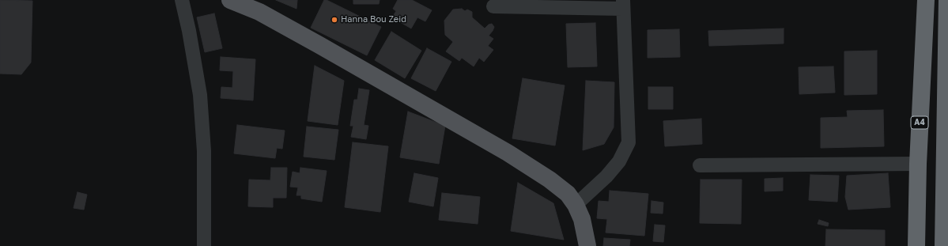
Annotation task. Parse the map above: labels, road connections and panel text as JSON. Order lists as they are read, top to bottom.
{
  "streets": {
    "highway": ["A4"]
  },
  "places": ["Hanna Bou Zeid"]
}
